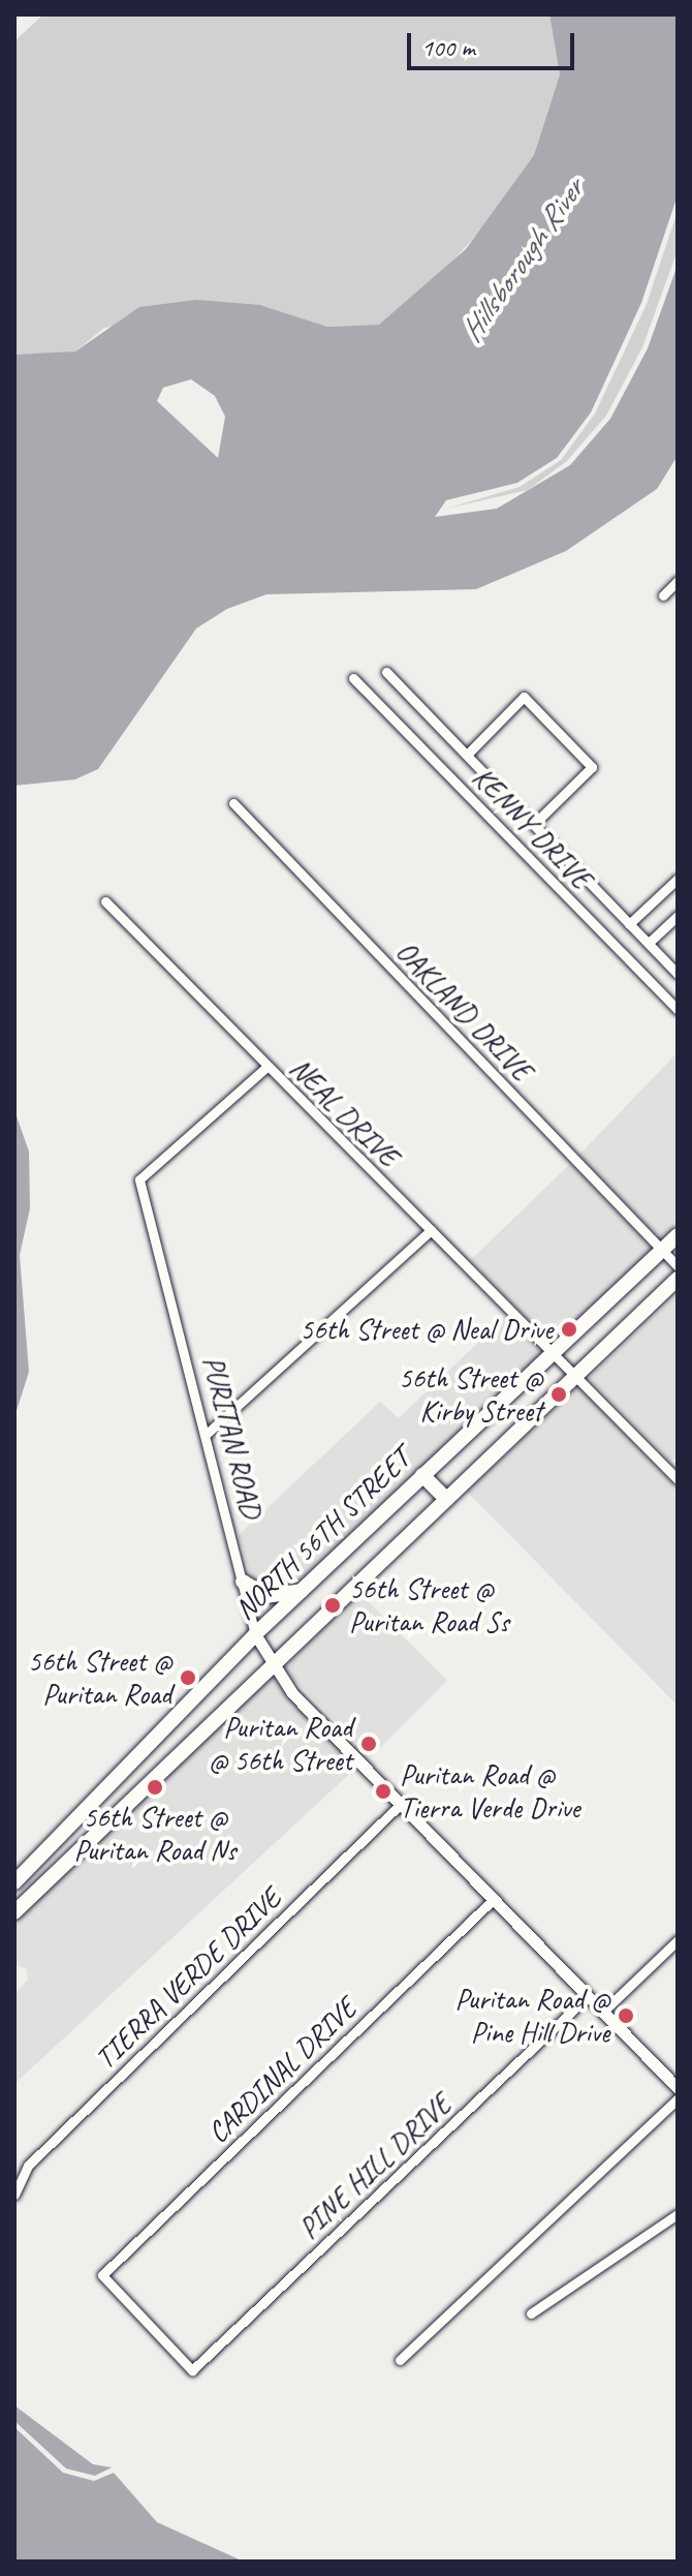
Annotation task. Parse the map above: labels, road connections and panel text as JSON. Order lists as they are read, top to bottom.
{
  "streets": {
    "main road": ["NORTH 56TH STREET"],
    "street": [
      "KENNY DRIVE",
      "OAKLAND DRIVE",
      "NEAL DRIVE",
      "PURITAN ROAD",
      "TIERRA VERDE DRIVE",
      "CARDINAL DRIVE",
      "PINE HILL DRIVE"
    ]
  },
  "crossings": [
    ["OAKLAND DRIVE", "NORTH 56TH STREET"],
    ["NEAL DRIVE", "PURITAN ROAD"],
    ["NEAL DRIVE", "NORTH 56TH STREET"],
    ["PURITAN ROAD", "NORTH 56TH STREET"],
    ["PURITAN ROAD", "TIERRA VERDE DRIVE"],
    ["PURITAN ROAD", "CARDINAL DRIVE"],
    ["PURITAN ROAD", "PINE HILL DRIVE"],
    ["CARDINAL DRIVE", "PINE HILL DRIVE"]
  ],
  "water": ["Hillsborough River"],
  "places": [
    "56th Street @ Neal Drive",
    "56th Street @ Kirby Street",
    "56th Street @ Puritan Road Ss",
    "56th Street @ Puritan Road",
    "Puritan Road @ 56th Street",
    "56th Street @ Puritan Road Ns",
    "Puritan Road @ Tierra Verde Drive",
    "Puritan Road @ Pine Hill Drive"
  ],
  "scale_bar": "100 m"
}
